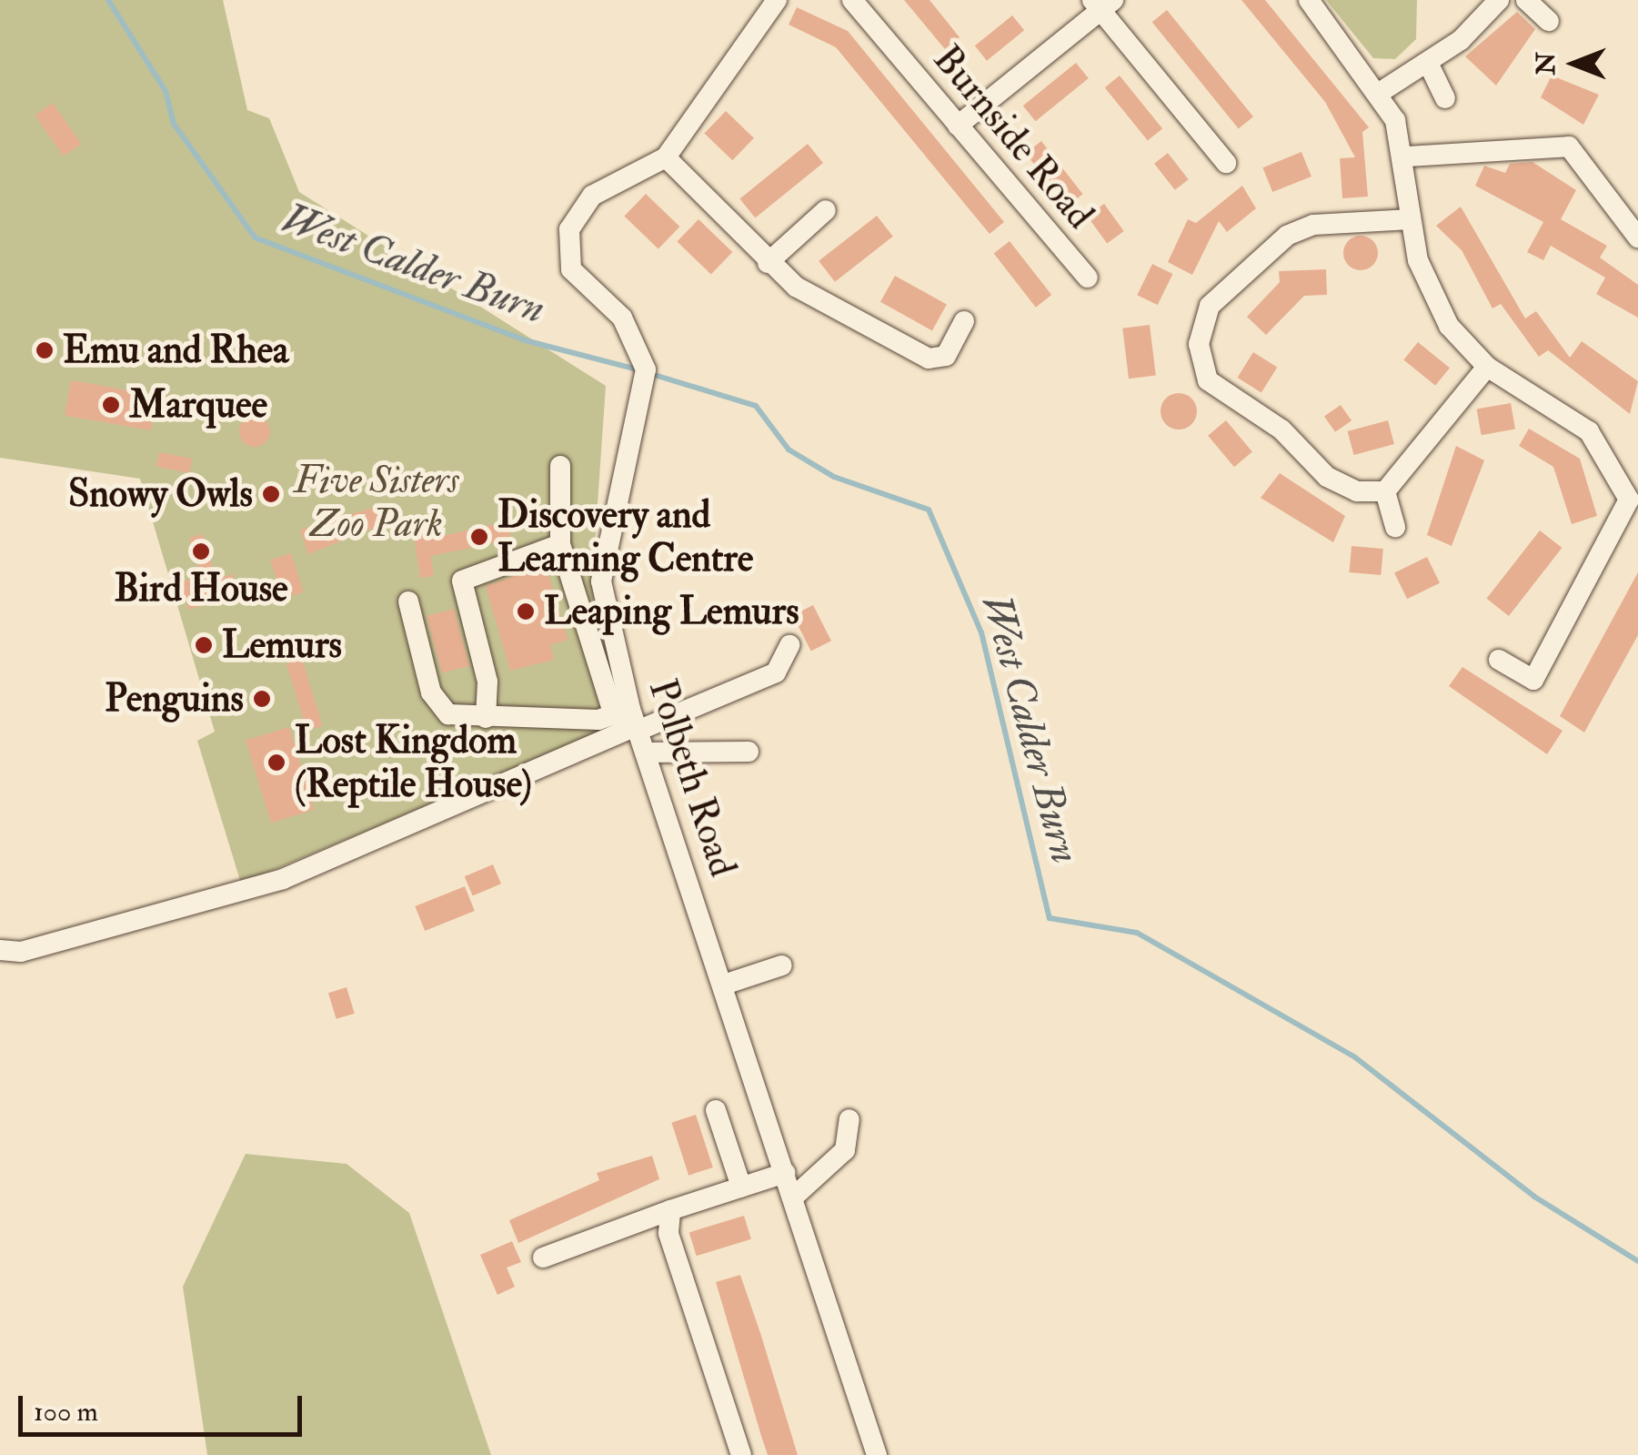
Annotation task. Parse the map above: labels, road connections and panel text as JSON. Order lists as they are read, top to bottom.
{
  "streets": {
    "street": ["Burnside Road", "Polbeth Road"]
  },
  "water": ["West Calder Burn"],
  "parks": ["Five Sisters Zoo Park"],
  "places": [
    "Emu and Rhea",
    "Marquee",
    "Snowy Owls",
    "Discovery and Learning Centre",
    "Bird House",
    "Leaping Lemurs",
    "Lemurs",
    "Penguins",
    "Lost Kingdom (Reptile House)"
  ],
  "scale_bar": "100 m",
  "north": "left"
}
